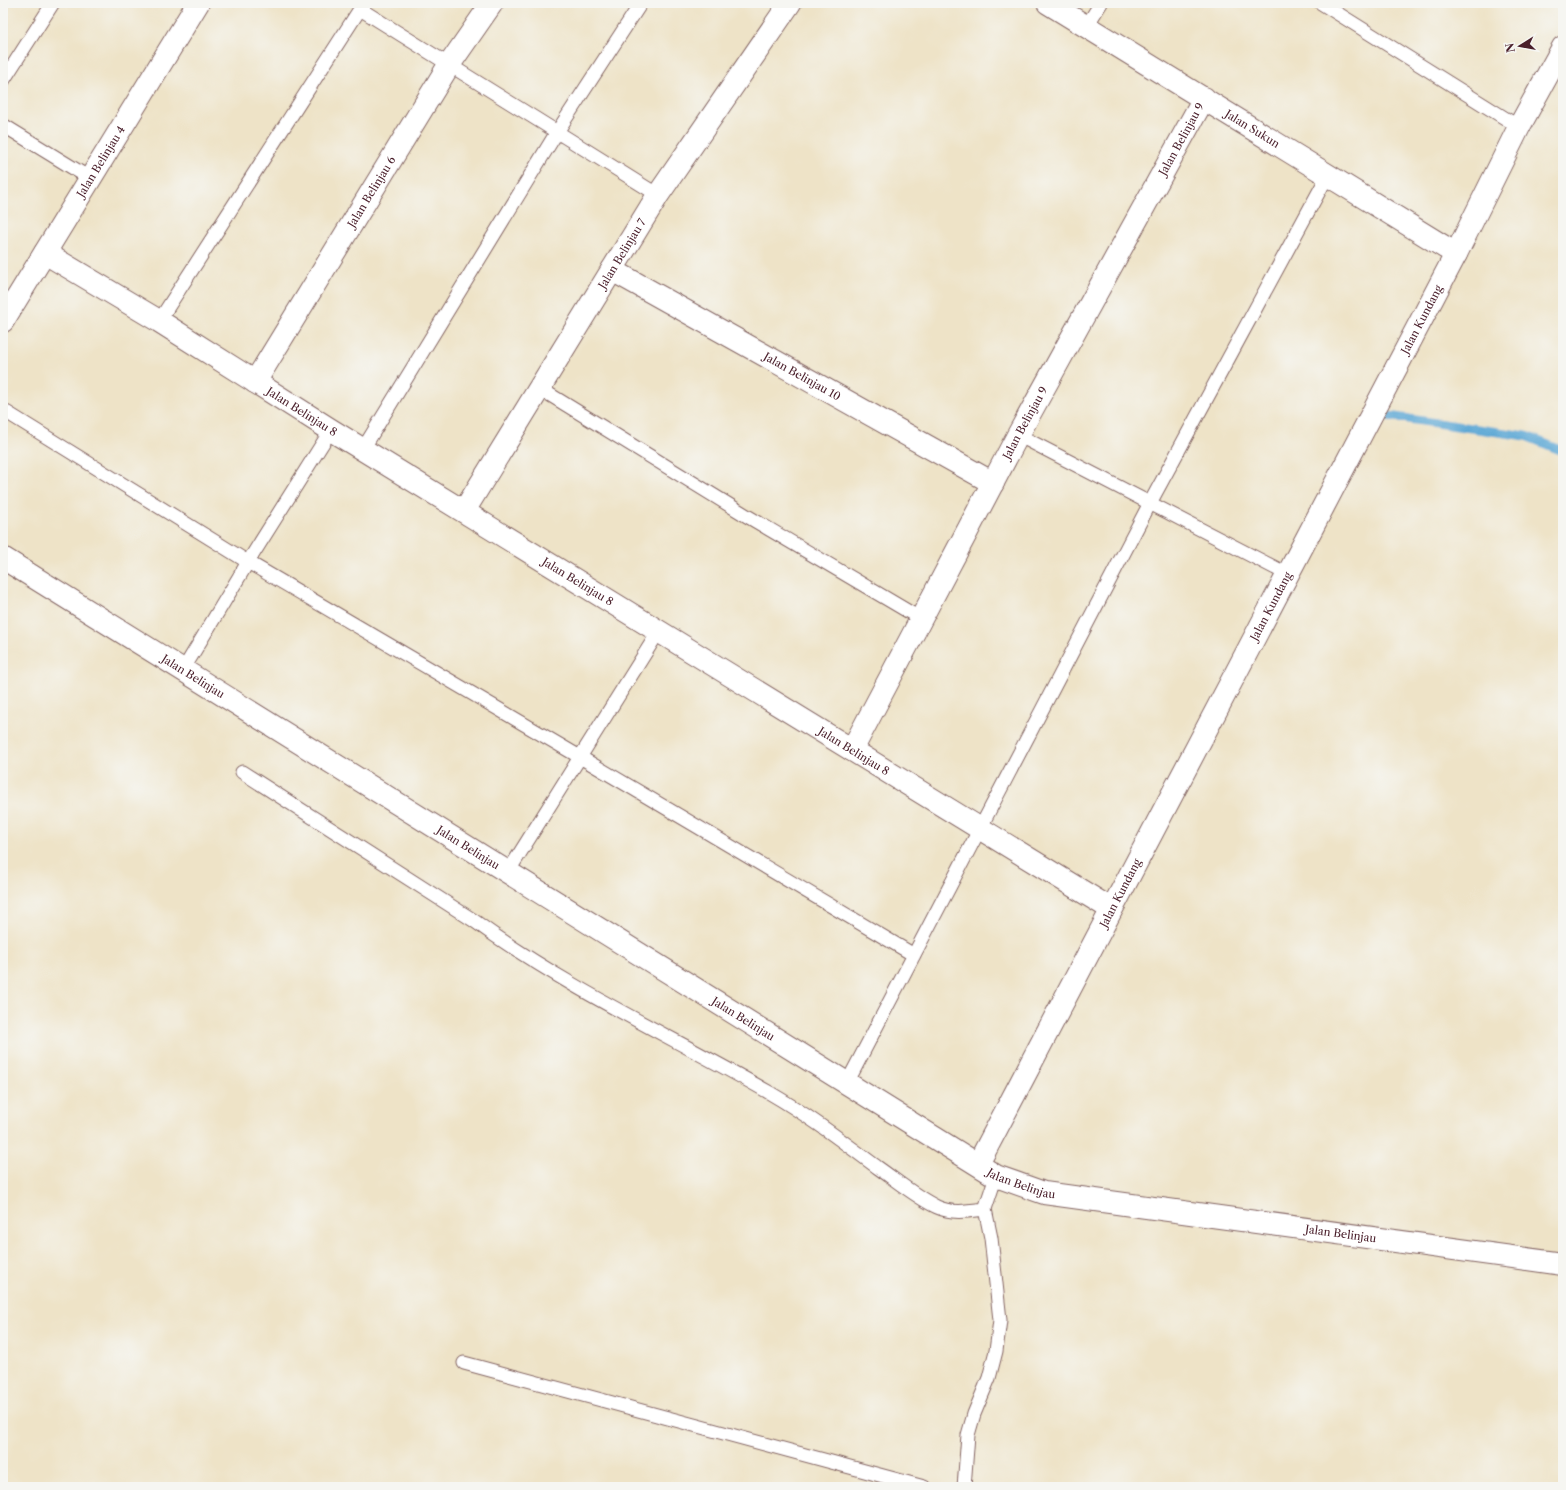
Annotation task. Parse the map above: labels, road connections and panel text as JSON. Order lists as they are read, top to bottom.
{
  "streets": {
    "street": [
      "Jalan Sukun",
      "Jalan Belinjau 9",
      "Jalan Belinjau 4",
      "Jalan Belinjau 6",
      "Jalan Belinjau 7",
      "Jalan Kundang",
      "Jalan Belinjau 10",
      "Jalan Belinjau 8",
      "Jalan Belinjau"
    ]
  },
  "crossings": [
    ["Jalan Sukun", "Jalan Belinjau 9"],
    ["Jalan Sukun", "Jalan Kundang"],
    ["Jalan Belinjau 9", "Jalan Belinjau 10"],
    ["Jalan Belinjau 9", "Jalan Belinjau 8"],
    ["Jalan Belinjau 4", "Jalan Belinjau 8"],
    ["Jalan Belinjau 6", "Jalan Belinjau 8"],
    ["Jalan Belinjau 7", "Jalan Belinjau 10"],
    ["Jalan Belinjau 7", "Jalan Belinjau 8"],
    ["Jalan Kundang", "Jalan Belinjau 8"],
    ["Jalan Kundang", "Jalan Belinjau"]
  ],
  "north": "left"
}
